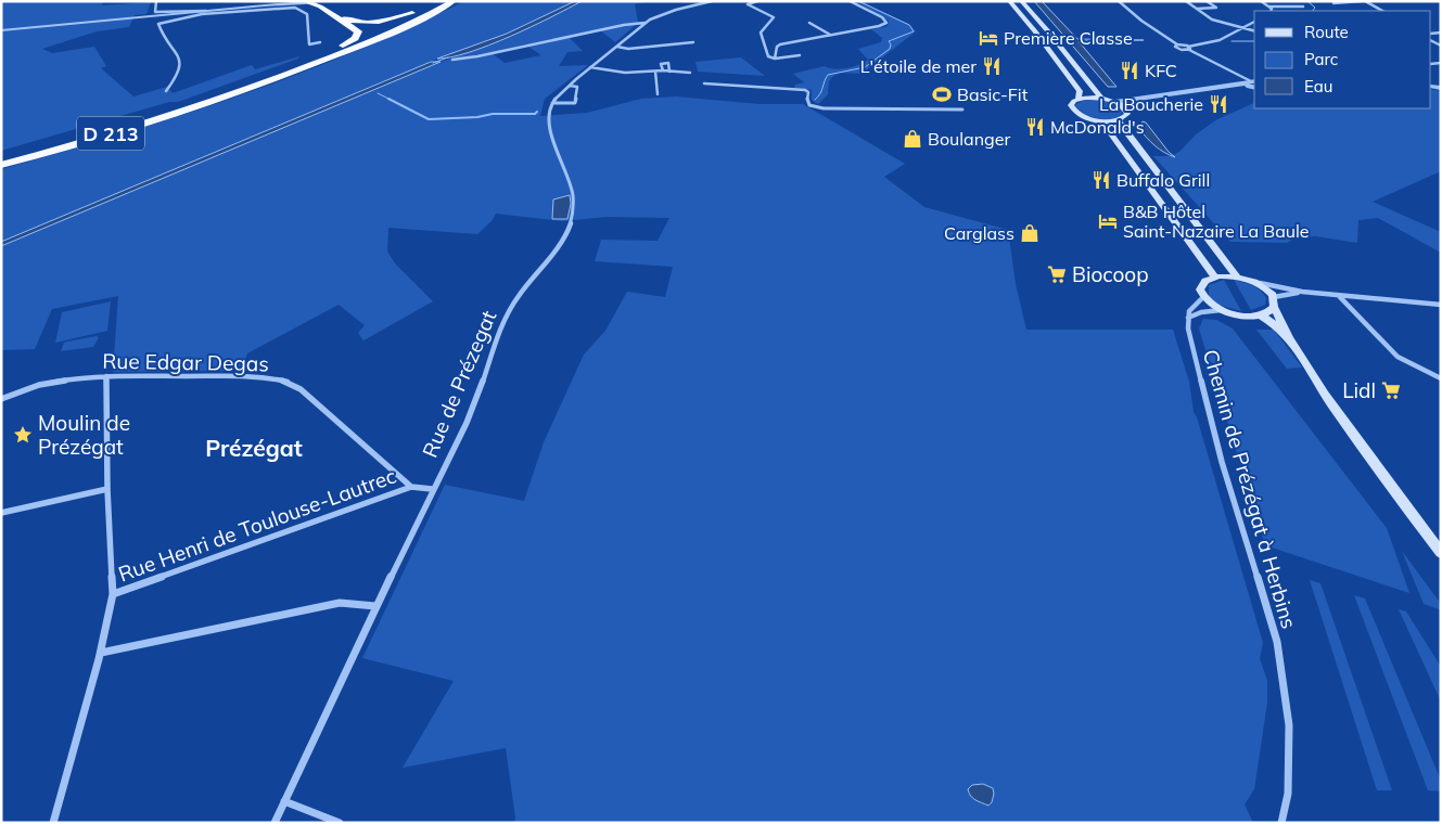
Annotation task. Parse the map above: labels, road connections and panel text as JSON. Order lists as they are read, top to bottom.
{
  "streets": {
    "highway": ["D 213"],
    "street": [
      "Rue Edgar Degas",
      "Rue de Prézegat",
      "Chemin de Prézégat à Herbins",
      "Rue Henri de Toulouse-Lautrec"
    ]
  },
  "crossings": [
    ["Rue Edgar Degas", "Rue Henri de Toulouse-Lautrec"]
  ],
  "districts": ["Prézégat"],
  "places": {
    "hotel": ["Première Classe", "B&B Hôtel Saint-Nazaire La Baule"],
    "restaurant": [
      "L'étoile de mer",
      "KFC",
      "La Boucherie",
      "McDonald's",
      "Buffalo Grill"
    ],
    "sports": ["Basic-Fit"],
    "shop": ["Boulanger", "Carglass"],
    "supermarket": ["Biocoop", "Lidl"],
    "place": ["Moulin de Prézégat"]
  },
  "legend": ["Route", "Parc", "Eau"]
}
